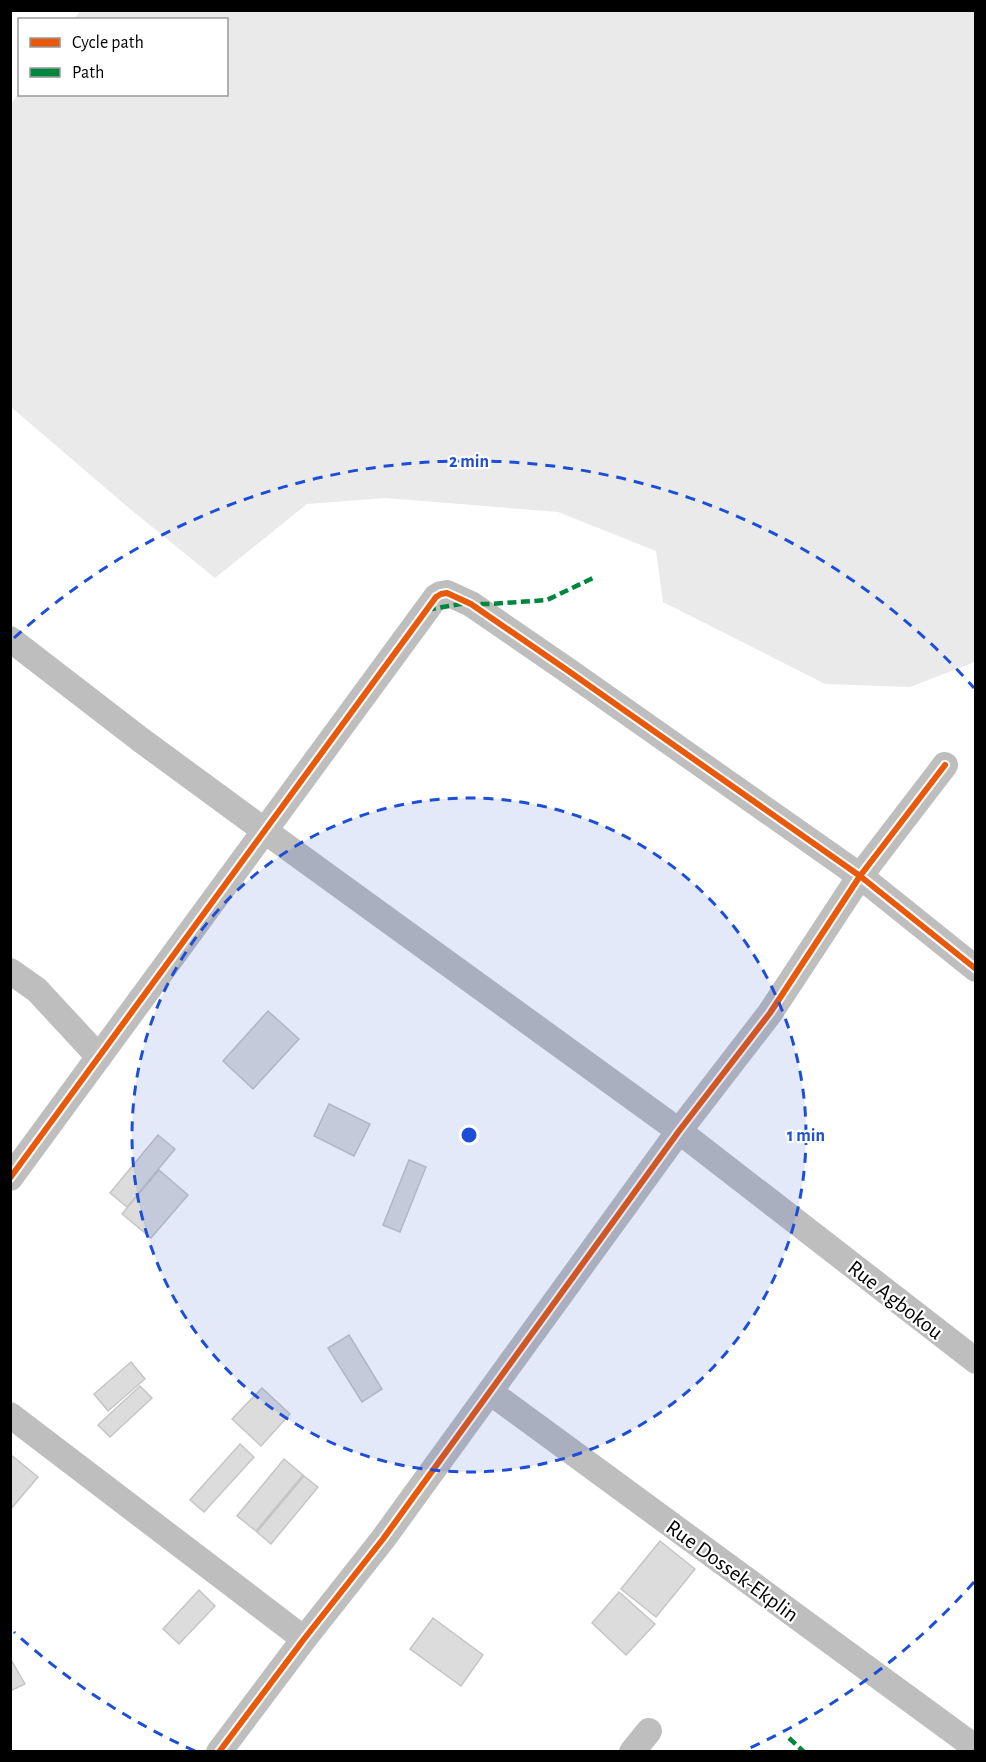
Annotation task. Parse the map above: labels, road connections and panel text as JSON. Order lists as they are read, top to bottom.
{
  "streets": {
    "street": ["Rue Agbokou", "Rue Dossek-Ekplin"]
  },
  "legend": ["Cycle path", "Path"],
  "rings": ["2 min", "1 min"]
}
